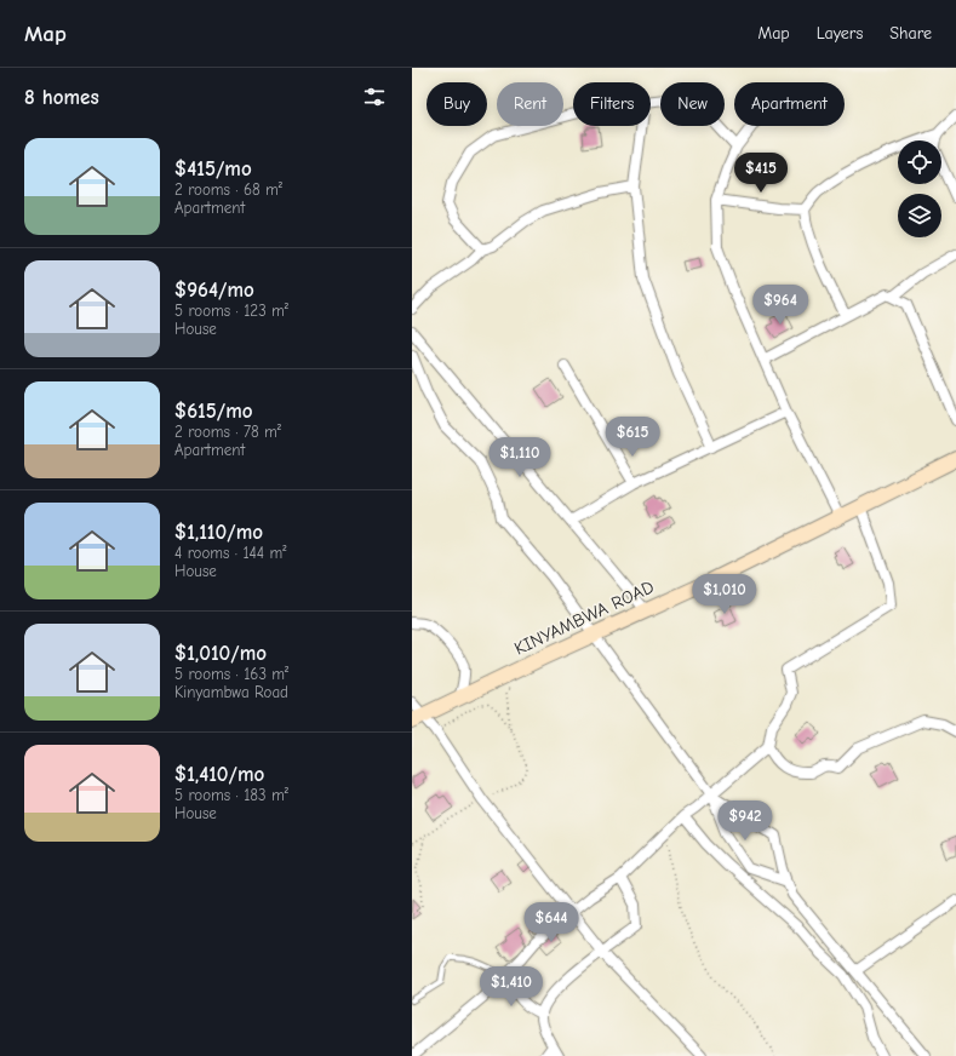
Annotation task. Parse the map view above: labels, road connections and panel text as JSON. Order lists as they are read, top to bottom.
{
  "streets": {
    "street": ["KINYAMBWA ROAD"]
  },
  "page": {
    "header": "Map",
    "nav": ["Map", "Layers", "Share"],
    "heading": "8 homes",
    "chip": [
      "Buy",
      "Rent",
      "Filters",
      "New",
      "Apartment"
    ],
    "list": [
      {
        "name": "$415/mo",
        "note": "2 rooms · 68 m² · Apartment"
      },
      {
        "name": "$964/mo",
        "note": "5 rooms · 123 m² · House"
      },
      {
        "name": "$615/mo",
        "note": "2 rooms · 78 m² · Apartment"
      },
      {
        "name": "$1,110/mo",
        "note": "4 rooms · 144 m² · House"
      },
      {
        "name": "$1,010/mo",
        "note": "5 rooms · 163 m² · Kinyambwa Road"
      },
      {
        "name": "$1,410/mo",
        "note": "5 rooms · 183 m² · House"
      }
    ],
    "price": [
      "$415",
      "$964",
      "$615",
      "$1,110",
      "$1,010",
      "$942",
      "$644",
      "$1,410"
    ]
  }
}
